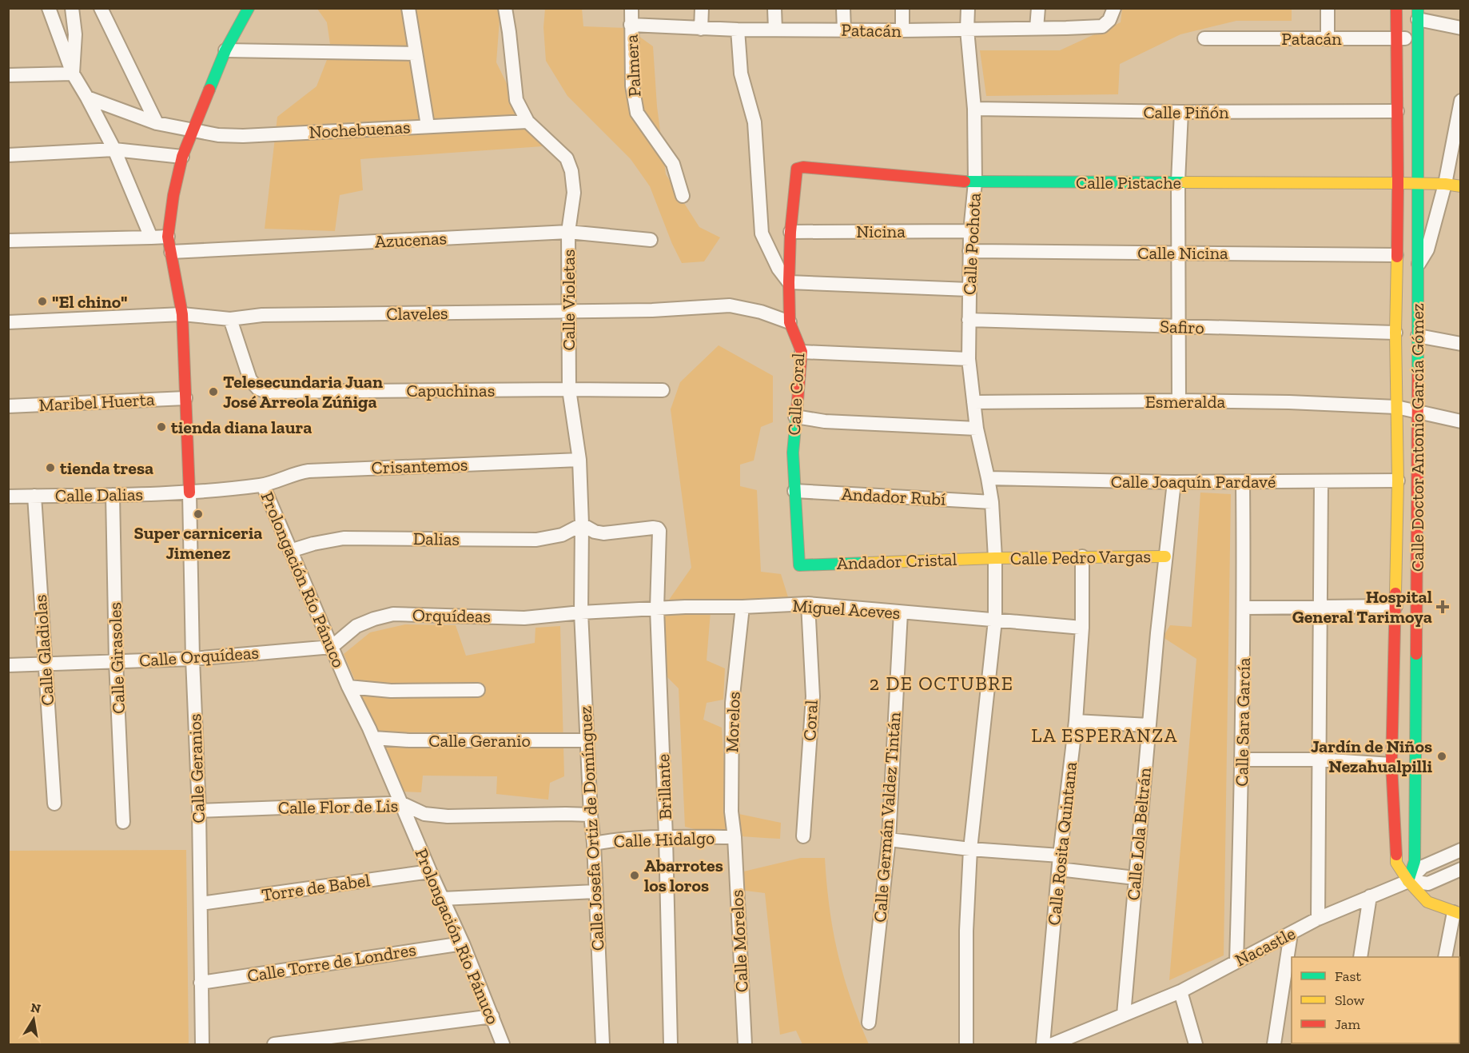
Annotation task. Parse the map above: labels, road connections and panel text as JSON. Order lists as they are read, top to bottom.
{
  "streets": {
    "street": [
      "Patacán",
      "Palmera",
      "Calle Piñón",
      "Nochebuenas",
      "Calle Pistache",
      "Nicina",
      "Azucenas",
      "Calle Pochota",
      "Calle Nicina",
      "Calle Violetas",
      "Claveles",
      "Safiro",
      "Capuchinas",
      "Calle Coral",
      "Esmeralda",
      "Maribel Huerta",
      "Calle Doctor Antonio García Gómez",
      "Crisantemos",
      "Calle Joaquín Pardavé",
      "Calle Dalias",
      "Andador Rubí",
      "Dalias",
      "Calle Pedro Vargas",
      "Andador Cristal",
      "Prolongación Río Pánuco",
      "Miguel Aceves",
      "Orquídeas",
      "Calle Gladiolas",
      "Calle Orquídeas",
      "Calle Girasoles",
      "Coral",
      "Morelos",
      "Calle Sara García",
      "Calle Geranio",
      "Calle Geranios",
      "Brillante",
      "Calle Flor de Lis",
      "Calle Germán Valdez Tintán",
      "Calle Josefa Ortiz de Domínguez",
      "Calle Lola Beltrán",
      "Calle Hidalgo",
      "Calle Rosita Quintana",
      "Torre de Babel",
      "Calle Morelos",
      "Nacastle",
      "Calle Torre de Londres"
    ]
  },
  "crossings": [
    ["Patacán", "Palmera"],
    ["Patacán", "Calle Pochota"],
    ["Patacán", "Calle Doctor Antonio García Gómez"],
    ["Calle Piñón", "Calle Pochota"],
    ["Calle Piñón", "Calle Doctor Antonio García Gómez"],
    ["Nochebuenas", "Calle Violetas"],
    ["Calle Pistache", "Calle Pochota"],
    ["Calle Pistache", "Calle Coral"],
    ["Calle Pistache", "Calle Doctor Antonio García Gómez"],
    ["Nicina", "Calle Pochota"],
    ["Nicina", "Calle Coral"],
    ["Azucenas", "Calle Violetas"],
    ["Calle Pochota", "Calle Nicina"],
    ["Calle Pochota", "Safiro"],
    ["Calle Pochota", "Esmeralda"],
    ["Calle Pochota", "Calle Joaquín Pardavé"],
    ["Calle Pochota", "Andador Rubí"],
    ["Calle Pochota", "Calle Pedro Vargas"],
    ["Calle Pochota", "Andador Cristal"],
    ["Calle Pochota", "Miguel Aceves"],
    ["Calle Nicina", "Calle Doctor Antonio García Gómez"],
    ["Calle Violetas", "Claveles"],
    ["Calle Violetas", "Capuchinas"],
    ["Calle Violetas", "Crisantemos"],
    ["Calle Violetas", "Dalias"],
    ["Calle Violetas", "Miguel Aceves"],
    ["Calle Violetas", "Orquídeas"],
    ["Calle Violetas", "Brillante"],
    ["Calle Violetas", "Calle Josefa Ortiz de Domínguez"],
    ["Claveles", "Capuchinas"],
    ["Claveles", "Calle Coral"],
    ["Safiro", "Calle Doctor Antonio García Gómez"],
    ["Calle Coral", "Andador Rubí"],
    ["Calle Coral", "Andador Cristal"],
    ["Esmeralda", "Calle Doctor Antonio García Gómez"],
    ["Calle Doctor Antonio García Gómez", "Calle Joaquín Pardavé"],
    ["Calle Doctor Antonio García Gómez", "Nacastle"],
    ["Crisantemos", "Prolongación Río Pánuco"],
    ["Calle Joaquín Pardavé", "Calle Sara García"],
    ["Calle Joaquín Pardavé", "Calle Lola Beltrán"],
    ["Calle Dalias", "Prolongación Río Pánuco"],
    ["Calle Dalias", "Calle Gladiolas"],
    ["Calle Dalias", "Calle Girasoles"],
    ["Calle Dalias", "Calle Geranios"],
    ["Dalias", "Prolongación Río Pánuco"],
    ["Dalias", "Brillante"],
    ["Calle Pedro Vargas", "Andador Cristal"],
    ["Calle Pedro Vargas", "Calle Lola Beltrán"],
    ["Calle Pedro Vargas", "Calle Rosita Quintana"],
    ["Prolongación Río Pánuco", "Orquídeas"],
    ["Prolongación Río Pánuco", "Calle Orquídeas"],
    ["Prolongación Río Pánuco", "Calle Geranio"],
    ["Prolongación Río Pánuco", "Calle Geranios"],
    ["Prolongación Río Pánuco", "Calle Flor de Lis"],
    ["Prolongación Río Pánuco", "Torre de Babel"],
    ["Prolongación Río Pánuco", "Calle Torre de Londres"],
    ["Miguel Aceves", "Orquídeas"],
    ["Miguel Aceves", "Coral"],
    ["Miguel Aceves", "Morelos"],
    ["Miguel Aceves", "Brillante"],
    ["Miguel Aceves", "Calle Germán Valdez Tintán"],
    ["Miguel Aceves", "Calle Josefa Ortiz de Domínguez"],
    ["Miguel Aceves", "Calle Rosita Quintana"],
    ["Orquídeas", "Calle Orquídeas"],
    ["Orquídeas", "Calle Josefa Ortiz de Domínguez"],
    ["Calle Gladiolas", "Calle Orquídeas"],
    ["Calle Orquídeas", "Calle Girasoles"],
    ["Calle Orquídeas", "Calle Geranios"],
    ["Morelos", "Calle Hidalgo"],
    ["Morelos", "Calle Morelos"],
    ["Calle Sara García", "Nacastle"],
    ["Calle Geranio", "Calle Josefa Ortiz de Domínguez"],
    ["Calle Geranios", "Calle Flor de Lis"],
    ["Calle Geranios", "Torre de Babel"],
    ["Calle Geranios", "Calle Torre de Londres"],
    ["Brillante", "Calle Hidalgo"],
    ["Calle Flor de Lis", "Calle Josefa Ortiz de Domínguez"],
    ["Calle Josefa Ortiz de Domínguez", "Calle Hidalgo"],
    ["Calle Lola Beltrán", "Nacastle"],
    ["Calle Hidalgo", "Calle Morelos"]
  ],
  "districts": ["2 DE OCTUBRE", "LA ESPERANZA"],
  "places": {
    "other": [
      "\"El chino\"",
      "Telesecundaria Juan José Arreola Zúñiga",
      "tienda diana laura",
      "tienda tresa",
      "Super carniceria Jimenez",
      "Jardín de Niños Nezahualpilli",
      "Abarrotes los loros"
    ],
    "health": ["Hospital General Tarimoya"]
  },
  "legend": ["Fast", "Slow", "Jam"],
  "north": "top"
}
